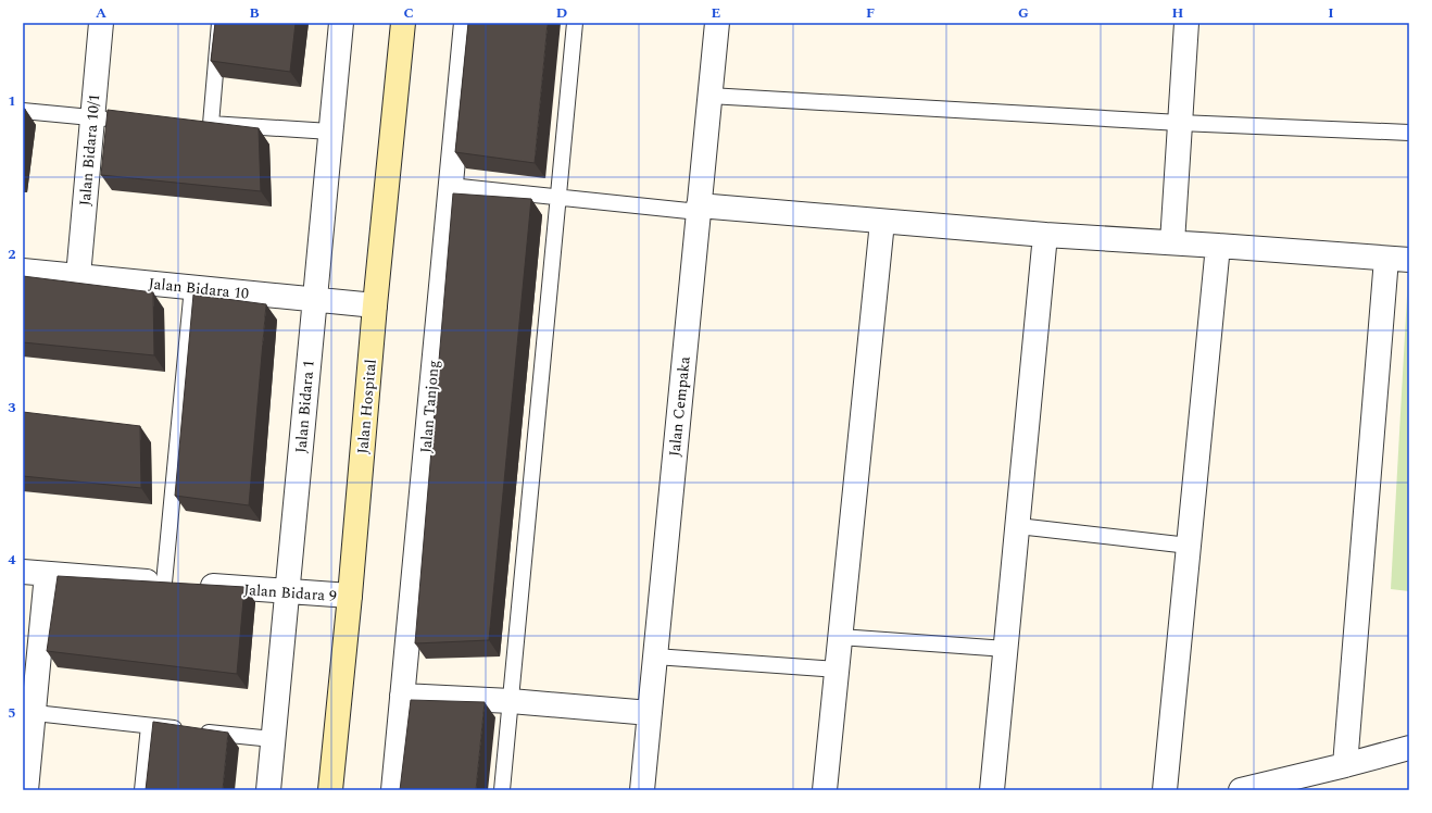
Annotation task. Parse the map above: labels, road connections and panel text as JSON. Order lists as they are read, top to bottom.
{
  "streets": {
    "street": [
      "Jalan Bidara 10/1",
      "Jalan Bidara 10",
      "Jalan Bidara 1",
      "Jalan Hospital",
      "Jalan Tanjong",
      "Jalan Cempaka",
      "Jalan Bidara 9"
    ]
  },
  "crossings": [
    ["Jalan Bidara 10/1", "Jalan Bidara 10"],
    ["Jalan Bidara 10", "Jalan Bidara 1"],
    ["Jalan Bidara 10", "Jalan Hospital"],
    ["Jalan Bidara 1", "Jalan Bidara 9"],
    ["Jalan Hospital", "Jalan Bidara 9"]
  ],
  "grid": {
    "columns": [
      "A",
      "B",
      "C",
      "D",
      "E",
      "F",
      "G",
      "H",
      "I"
    ],
    "rows": [
      "1",
      "2",
      "3",
      "4",
      "5"
    ]
  }
}
